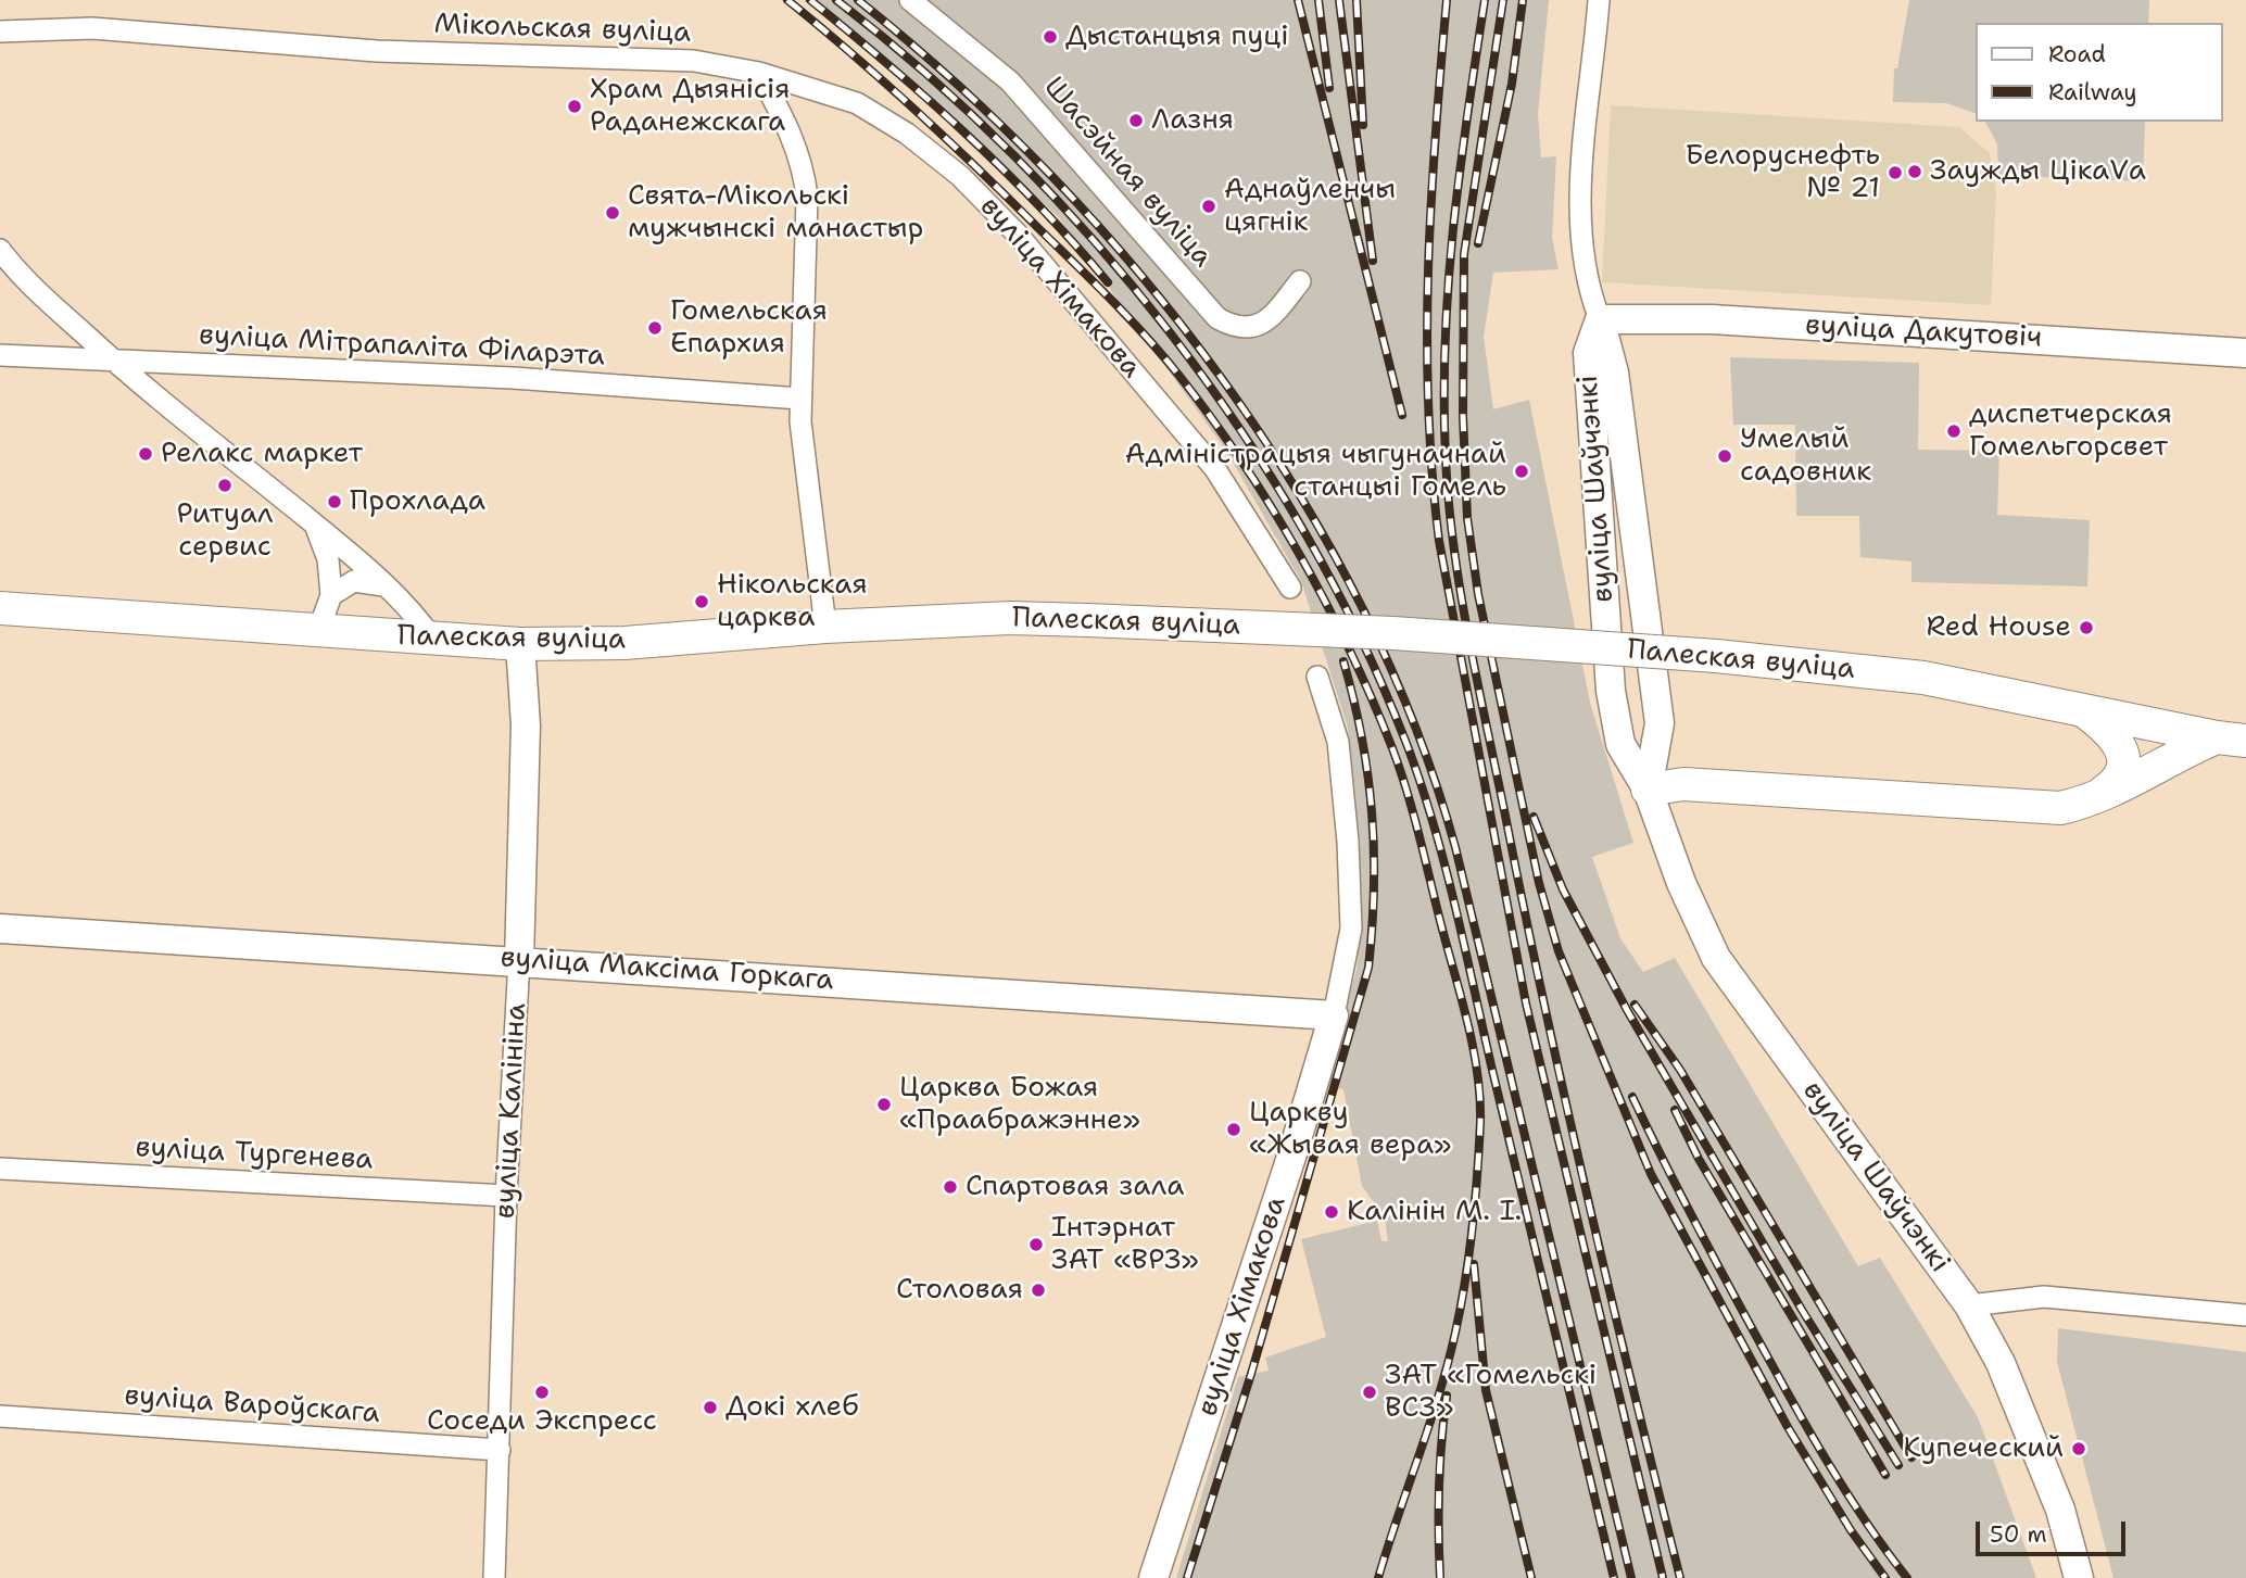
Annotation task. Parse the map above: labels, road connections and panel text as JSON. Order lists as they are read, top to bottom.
{
  "streets": {
    "main road": [
      "вуліца Хімакова",
      "вуліца Дакутовіч",
      "вуліца Шаўчэнкі",
      "Палеская вуліца",
      "вуліца Максіма Горкага",
      "вуліца Калініна"
    ],
    "street": [
      "Мікольская вуліца",
      "Шасэйная вуліца",
      "вуліца Мітрапаліта Філарэта",
      "вуліца Тургенева",
      "вуліца Вароўскага"
    ]
  },
  "crossings": [
    ["Мікольская вуліца", "вуліца Хімакова"],
    ["вуліца Хімакова", "вуліца Максіма Горкага"],
    ["вуліца Дакутовіч", "вуліца Шаўчэнкі"],
    ["Палеская вуліца", "вуліца Калініна"],
    ["вуліца Максіма Горкага", "вуліца Калініна"],
    ["вуліца Калініна", "вуліца Тургенева"],
    ["вуліца Калініна", "вуліца Вароўскага"]
  ],
  "places": [
    "Дыстанцыя пуці",
    "Храм Дыянісія Раданежскага",
    "Лазня",
    "Заужды ЦікаVа",
    "Белоруснефть № 21",
    "Аднаўленчы цягнік",
    "Свята-Мікольскі мужчынскі манастыр",
    "Гомельская Епархия",
    "диспетчерская Гомельгорсвет",
    "Релакс маркет",
    "Умелый садовник",
    "Адміністрацыя чыгуначнай станцыі Гомель",
    "Ритуал сервис",
    "Прохлада",
    "Нікольская царква",
    "Red House",
    "Царква Божая «Праабражэнне»",
    "Царкву «Жывая вера»",
    "Спартовая зала",
    "Калінін М. І.",
    "Інтэрнат ЗАТ «ВРЗ»",
    "Столовая",
    "Соседи Экспресс",
    "ЗАТ «Гомельскі ВСЗ»",
    "Докі хлеб",
    "Купеческий"
  ],
  "legend": ["Road", "Railway"],
  "scale_bar": "50 m"
}
